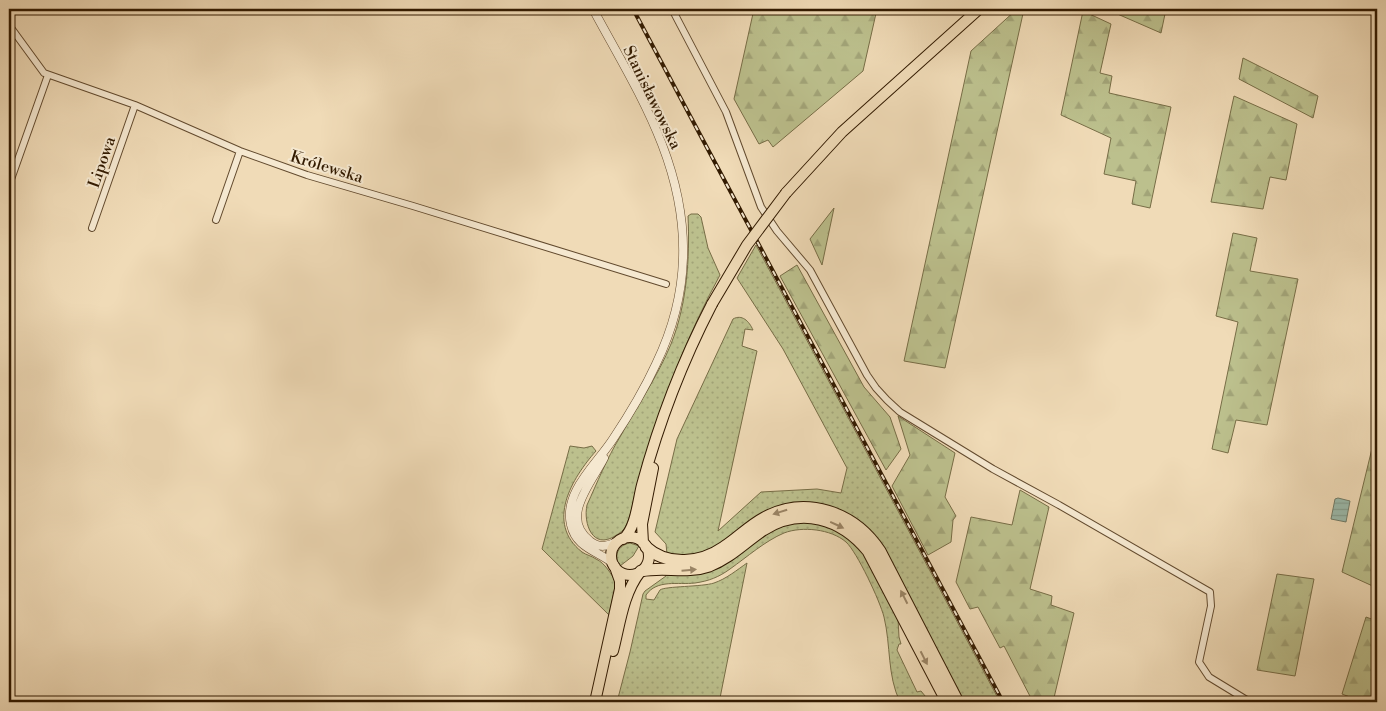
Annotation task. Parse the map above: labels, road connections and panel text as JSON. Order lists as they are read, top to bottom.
{
  "streets": {
    "street": ["Stanisławowska", "Lipowa", "Królewska"]
  },
  "crossings": [
    ["Lipowa", "Królewska"]
  ]
}
